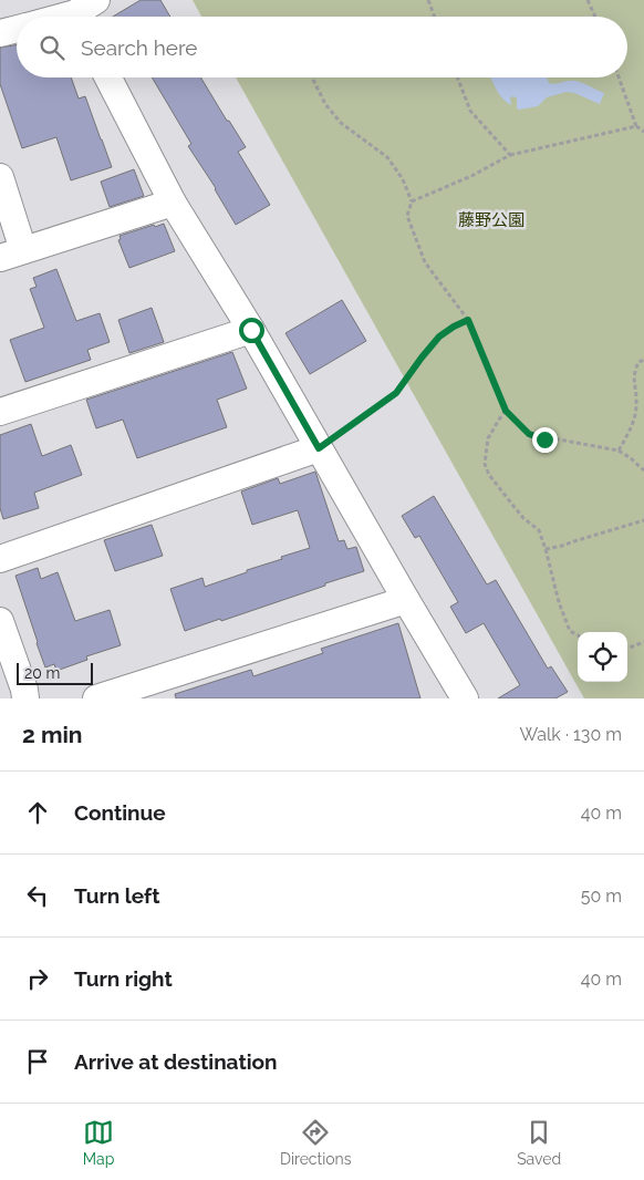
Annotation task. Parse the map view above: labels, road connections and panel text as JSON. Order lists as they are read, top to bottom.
{
  "parks": ["藤野公園"],
  "scale_bar": "20 m",
  "page": {
    "search": "Search here",
    "scale": "20 m",
    "heading": ["2 min", "Walk · 130 m"],
    "list": [
      ["Continue", "40 m"],
      ["Turn left", "50 m"],
      ["Turn right", "40 m"],
      "Arrive at destination"
    ],
    "nav": ["Map", "Directions", "Saved"]
  }
}
